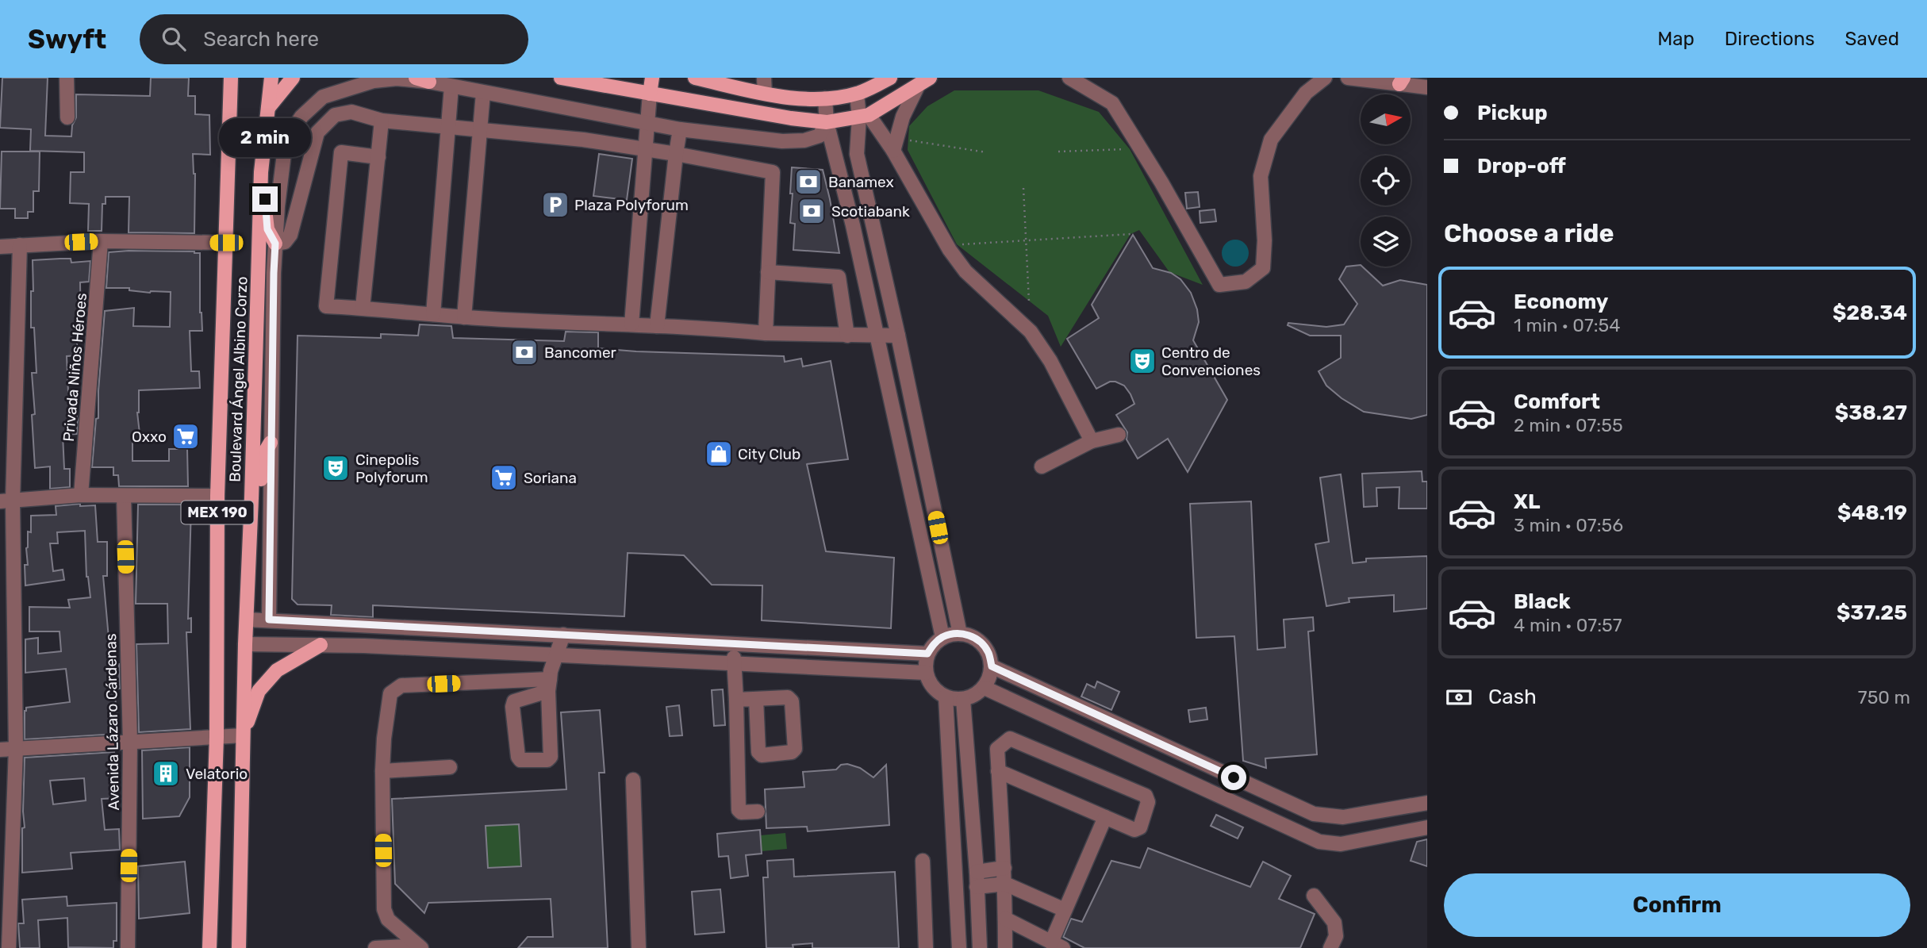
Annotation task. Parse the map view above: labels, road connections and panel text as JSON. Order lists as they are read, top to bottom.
{
  "streets": {
    "main road": ["Boulevard Ángel Albino Corzo", "MEX 190"],
    "street": ["Privada Niños Héroes", "Avenida Lázaro Cárdenas"]
  },
  "places": {
    "bank": ["Banamex", "Scotiabank", "Bancomer"],
    "parking": ["Plaza Polyforum"],
    "theatre": ["Centro de Convenciones", "Cinepolis Polyforum"],
    "supermarket": ["Oxxo", "Soriana"],
    "shop": ["City Club"],
    "building": ["Velatorio"]
  },
  "north": "right",
  "page": {
    "header": "Swyft",
    "search": "Search here",
    "nav": ["Map", "Directions", "Saved"],
    "banner": ["Pickup", "Drop-off"],
    "bubble": "2 min",
    "heading": "Choose a ride",
    "list": [
      {
        "name": "Economy",
        "note": "1 min · 07:54",
        "value": "$28.34"
      },
      {
        "name": "Comfort",
        "note": "2 min · 07:55",
        "value": "$38.27"
      },
      {
        "name": "XL",
        "note": "3 min · 07:56",
        "value": "$48.19"
      },
      {
        "name": "Black",
        "note": "4 min · 07:57",
        "value": "$37.25"
      }
    ],
    "pay": ["Cash", "750 m"],
    "buttons": "Confirm"
  }
}
